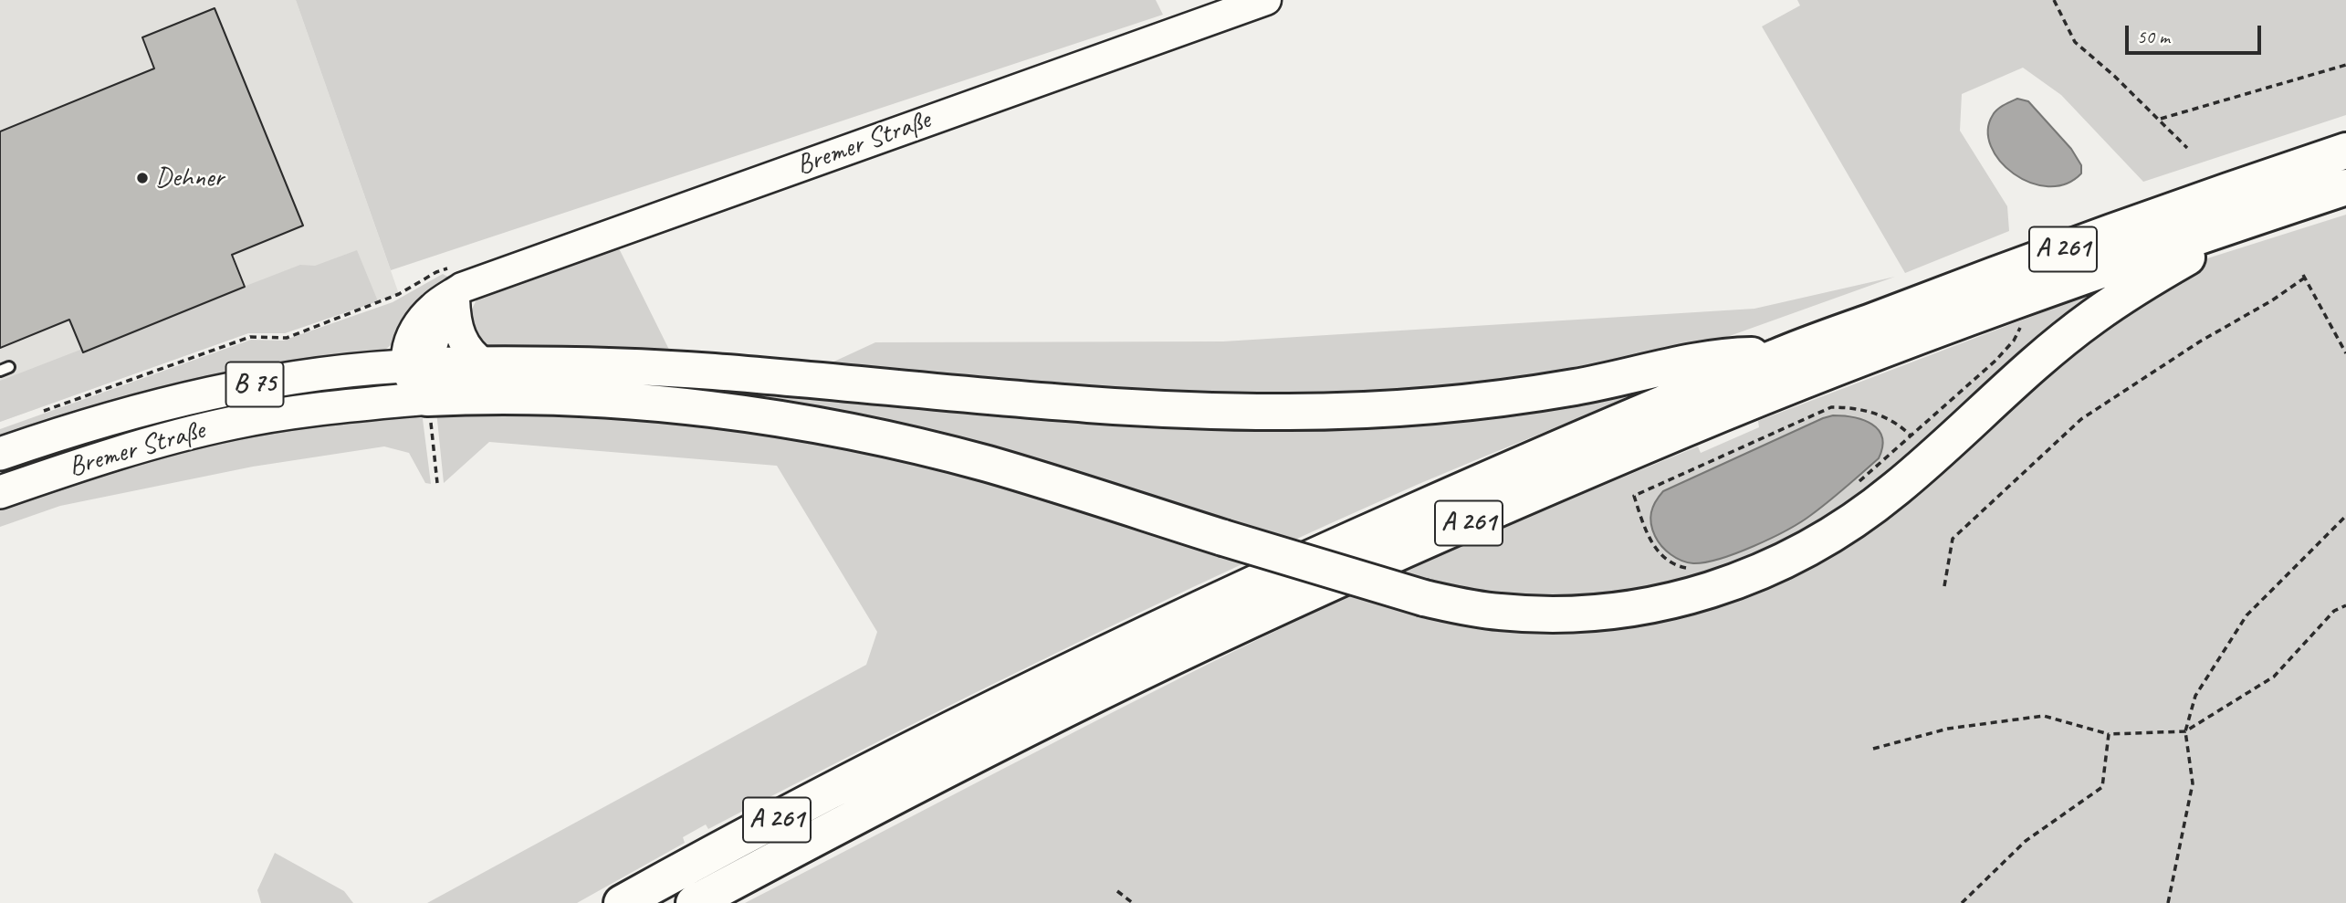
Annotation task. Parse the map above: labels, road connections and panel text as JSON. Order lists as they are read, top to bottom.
{
  "streets": {
    "highway": ["A 261"],
    "main road": ["Bremer Straße", "B 75"]
  },
  "places": ["Dehner"],
  "scale_bar": "50 m"
}
